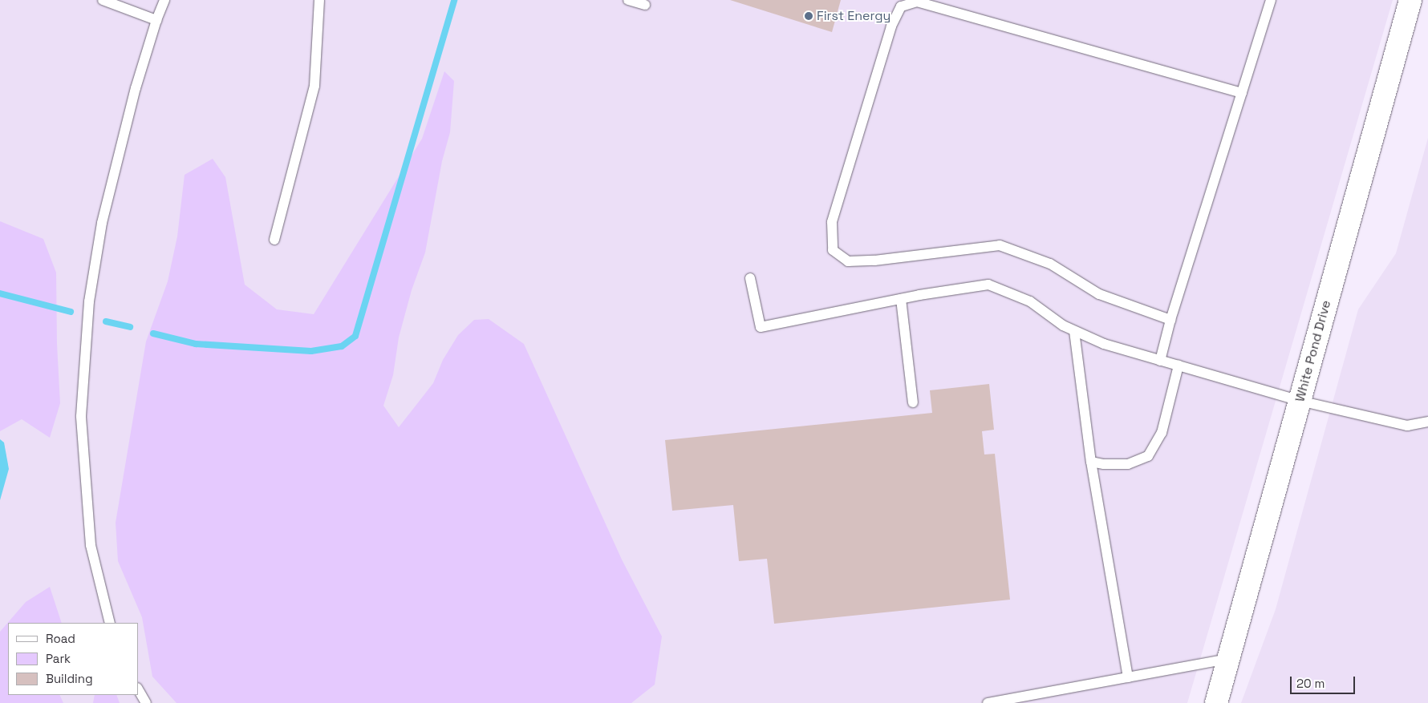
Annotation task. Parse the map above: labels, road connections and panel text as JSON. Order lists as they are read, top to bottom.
{
  "streets": {
    "street": ["White Pond Drive"]
  },
  "places": ["First Energy"],
  "legend": ["Road", "Park", "Building"],
  "scale_bar": "20 m"
}
